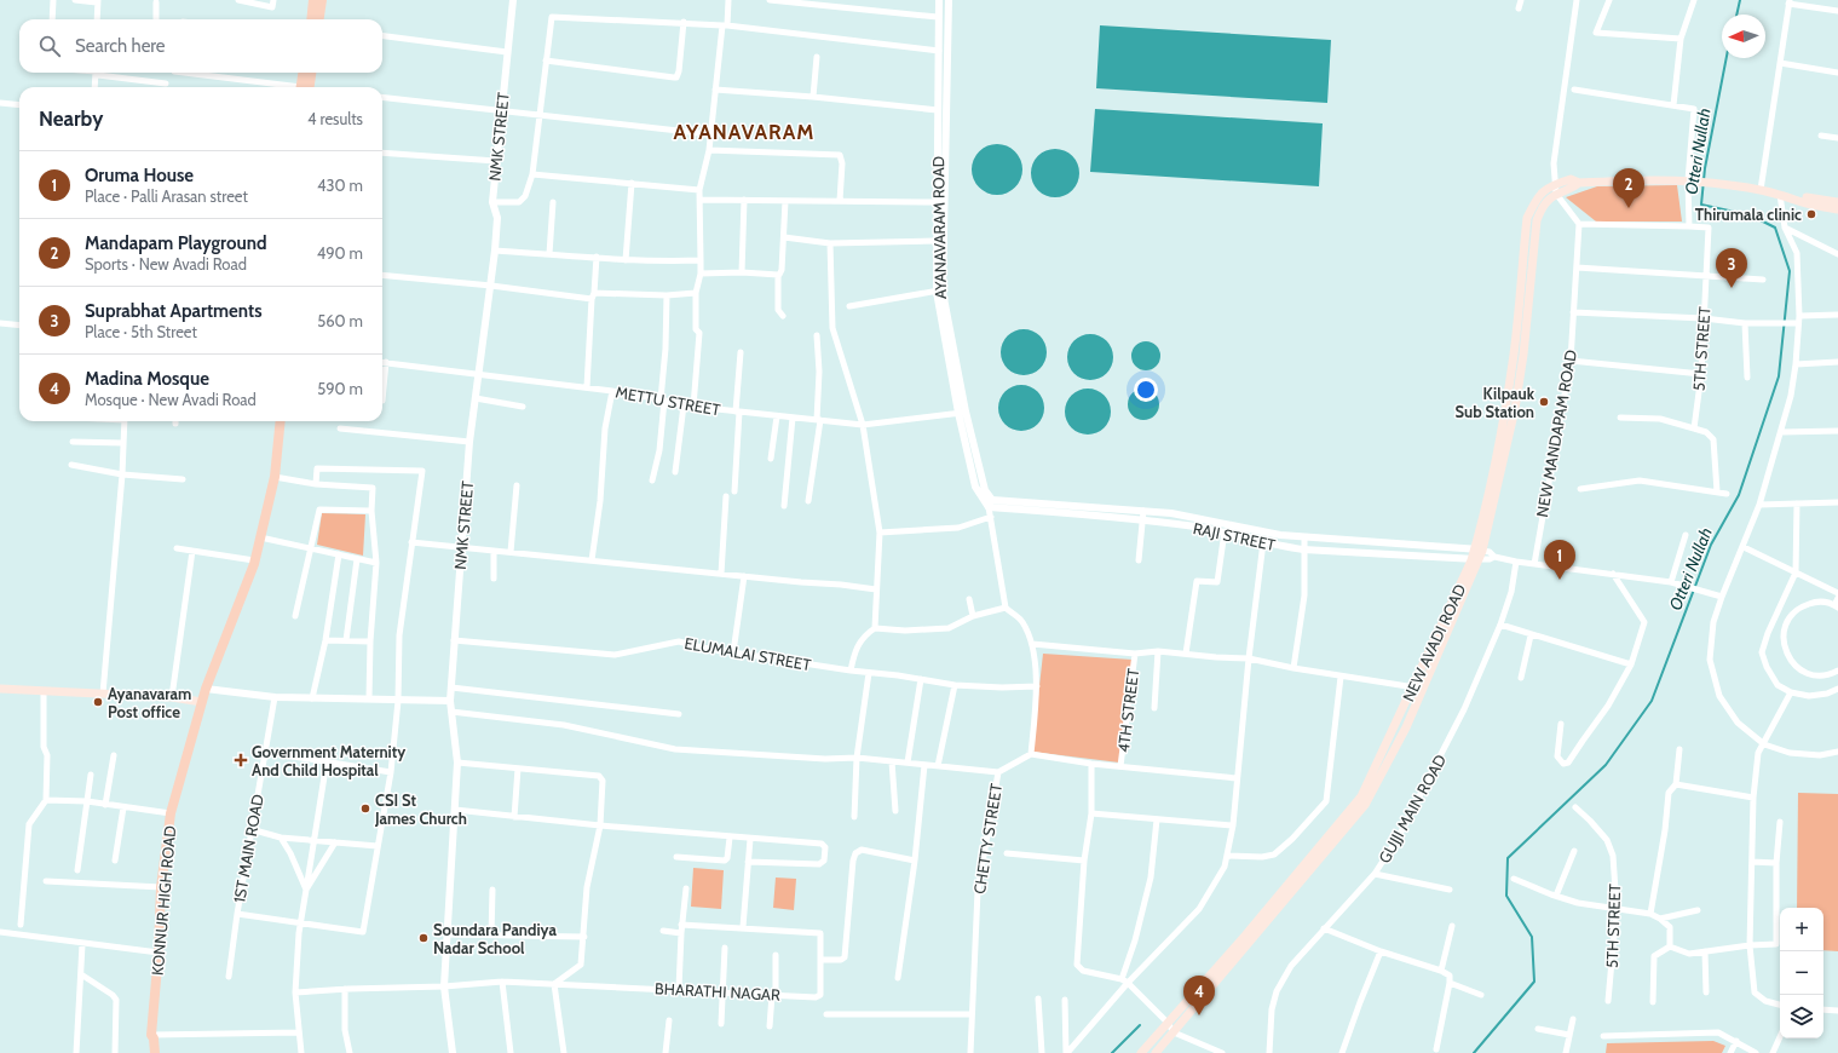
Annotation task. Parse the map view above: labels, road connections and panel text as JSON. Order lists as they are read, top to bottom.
{
  "streets": {
    "main road": ["NEW AVADI ROAD", "KONNUR HIGH ROAD"],
    "street": [
      "NMK STREET",
      "AYANAVARAM ROAD",
      "5TH STREET",
      "METTU STREET",
      "NEW MANDAPAM ROAD",
      "RAJI STREET",
      "ELUMALAI STREET",
      "4TH STREET",
      "GUJJI MAIN ROAD",
      "CHETTY STREET",
      "1ST MAIN ROAD",
      "BHARATHI NAGAR"
    ]
  },
  "crossings": [
    ["NMK STREET", "METTU STREET"],
    ["NMK STREET", "ELUMALAI STREET"],
    ["NMK STREET", "BHARATHI NAGAR"],
    ["AYANAVARAM ROAD", "METTU STREET"],
    ["AYANAVARAM ROAD", "RAJI STREET"],
    ["RAJI STREET", "NEW AVADI ROAD"]
  ],
  "districts": ["AYANAVARAM"],
  "water": ["Otteri Nullah"],
  "places": {
    "other": [
      "Thirumala clinic",
      "Kilpauk Sub Station",
      "Ayanavaram Post office",
      "CSI St James Church",
      "Soundara Pandiya Nadar School"
    ],
    "health": ["Government Maternity And Child Hospital"]
  },
  "north": "left",
  "page": {
    "search": "Search here",
    "heading": ["Nearby", "4 results"],
    "list": [
      {
        "mark": "1",
        "name": "Oruma House",
        "note": "Place · Palli Arasan street",
        "value": "430 m"
      },
      {
        "mark": "2",
        "name": "Mandapam Playground",
        "note": "Sports · New Avadi Road",
        "value": "490 m"
      },
      {
        "mark": "3",
        "name": "Suprabhat Apartments",
        "note": "Place · 5th Street",
        "value": "560 m"
      },
      {
        "mark": "4",
        "name": "Madina Mosque",
        "note": "Mosque · New Avadi Road",
        "value": "590 m"
      }
    ],
    "pins": [
      "2",
      "3",
      "1",
      "4"
    ],
    "map_buttons": ["+", "−"]
  }
}
